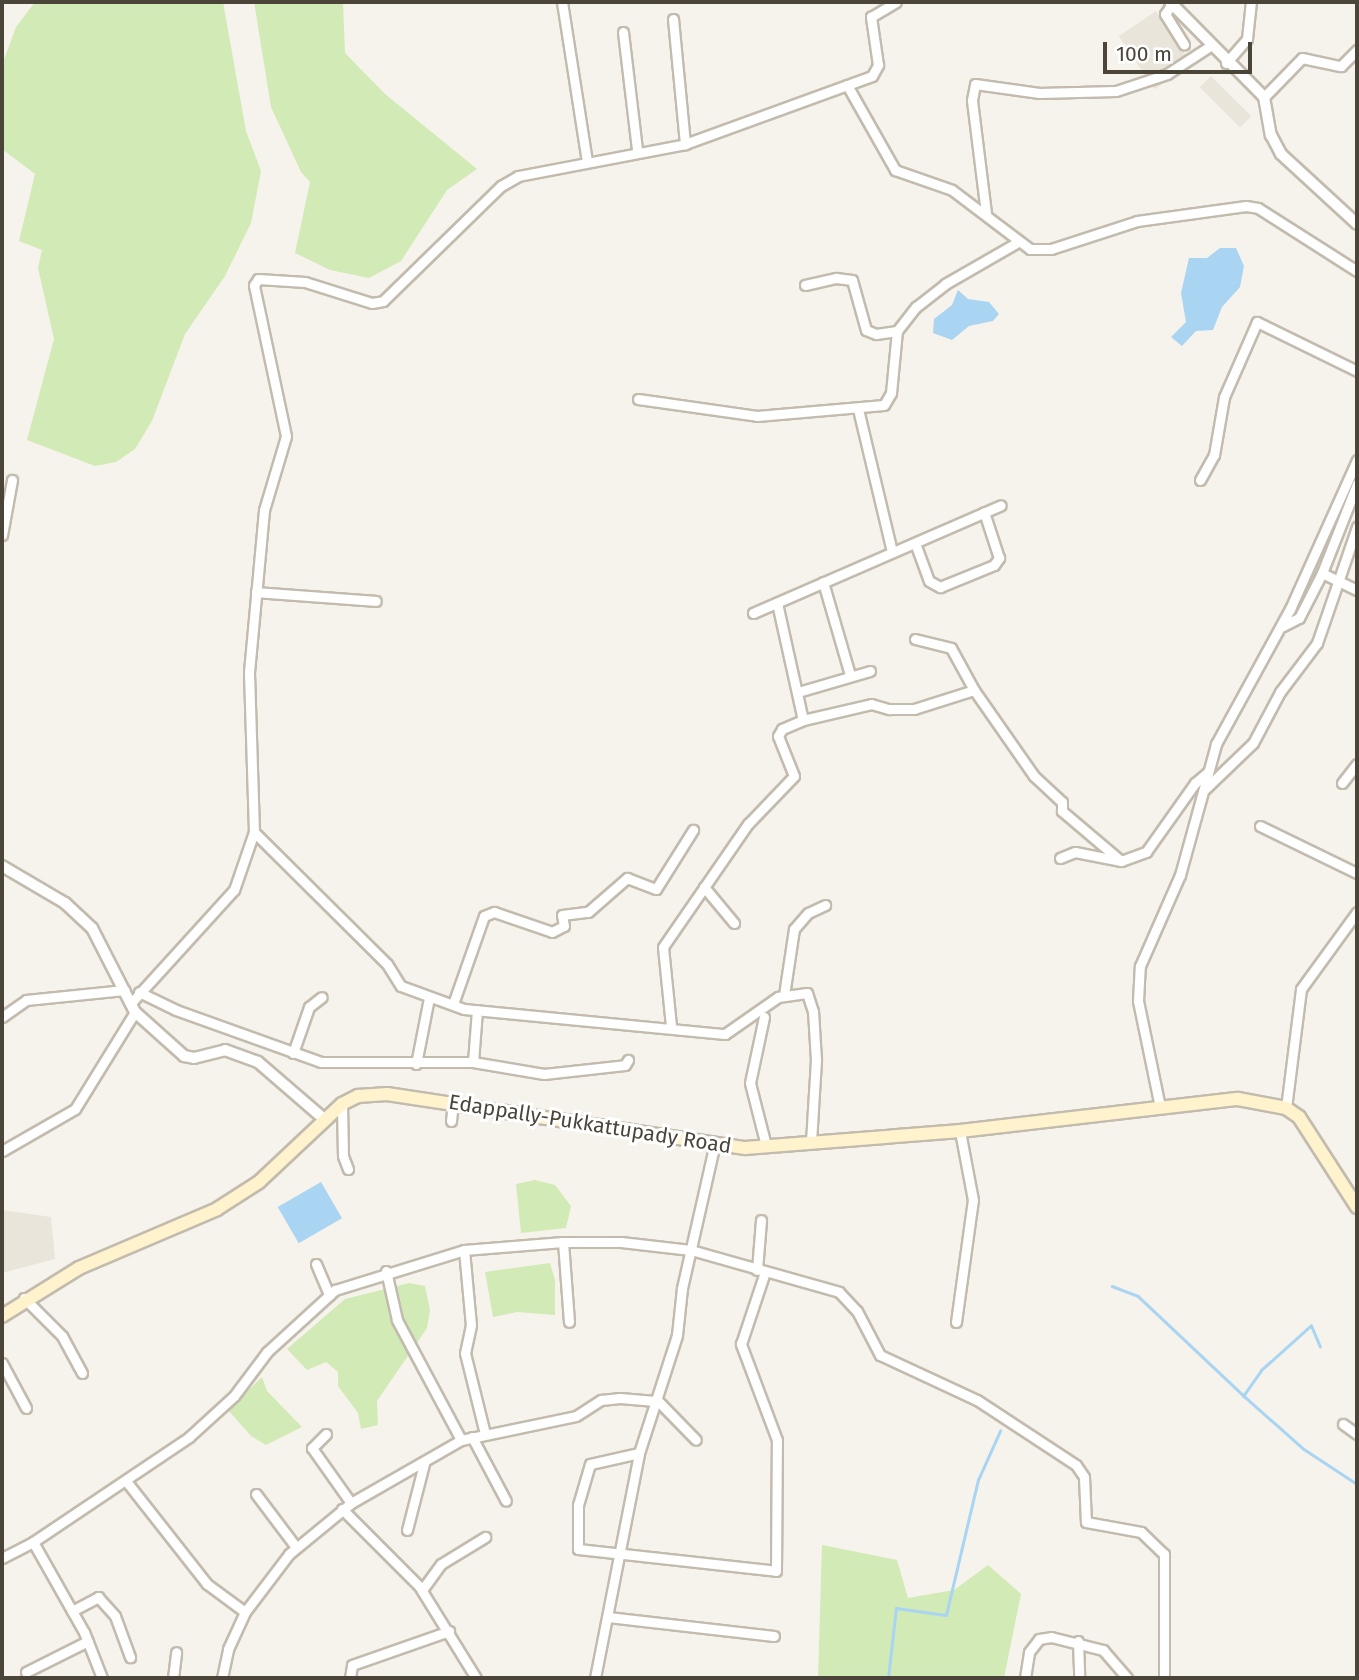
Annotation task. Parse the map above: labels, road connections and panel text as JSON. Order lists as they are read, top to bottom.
{
  "streets": {
    "main road": ["Edappally-Pukkattupady Road"]
  },
  "scale_bar": "100 m"
}
